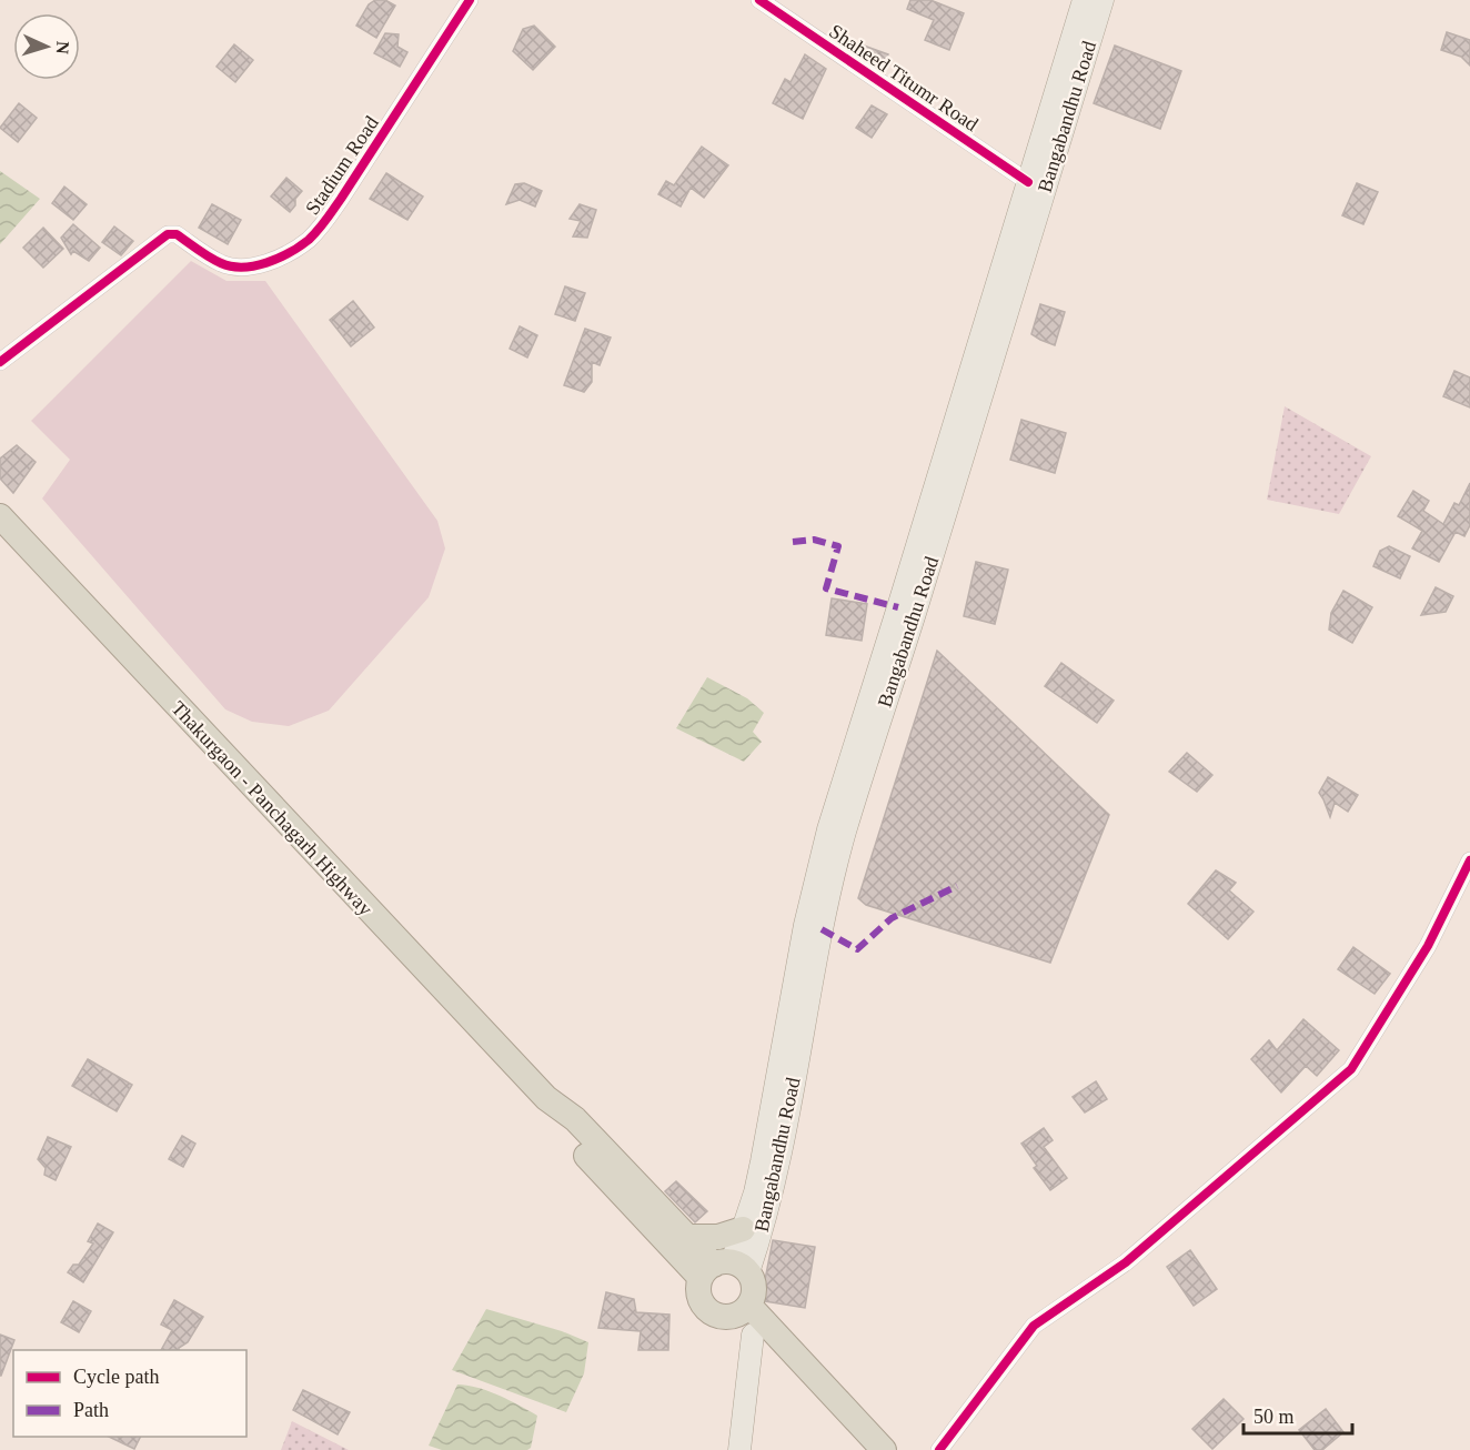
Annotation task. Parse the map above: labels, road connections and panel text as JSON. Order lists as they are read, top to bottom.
{
  "streets": {
    "highway": ["Thakurgaon - Panchagarh Highway"],
    "main road": ["Bangabandhu Road"],
    "street": ["Shaheed Titumr Road", "Stadium Road"]
  },
  "crossings": [
    ["Shaheed Titumr Road", "Bangabandhu Road"],
    ["Bangabandhu Road", "Thakurgaon - Panchagarh Highway"]
  ],
  "legend": ["Cycle path", "Path"],
  "scale_bar": "50 m",
  "north": "right"
}
